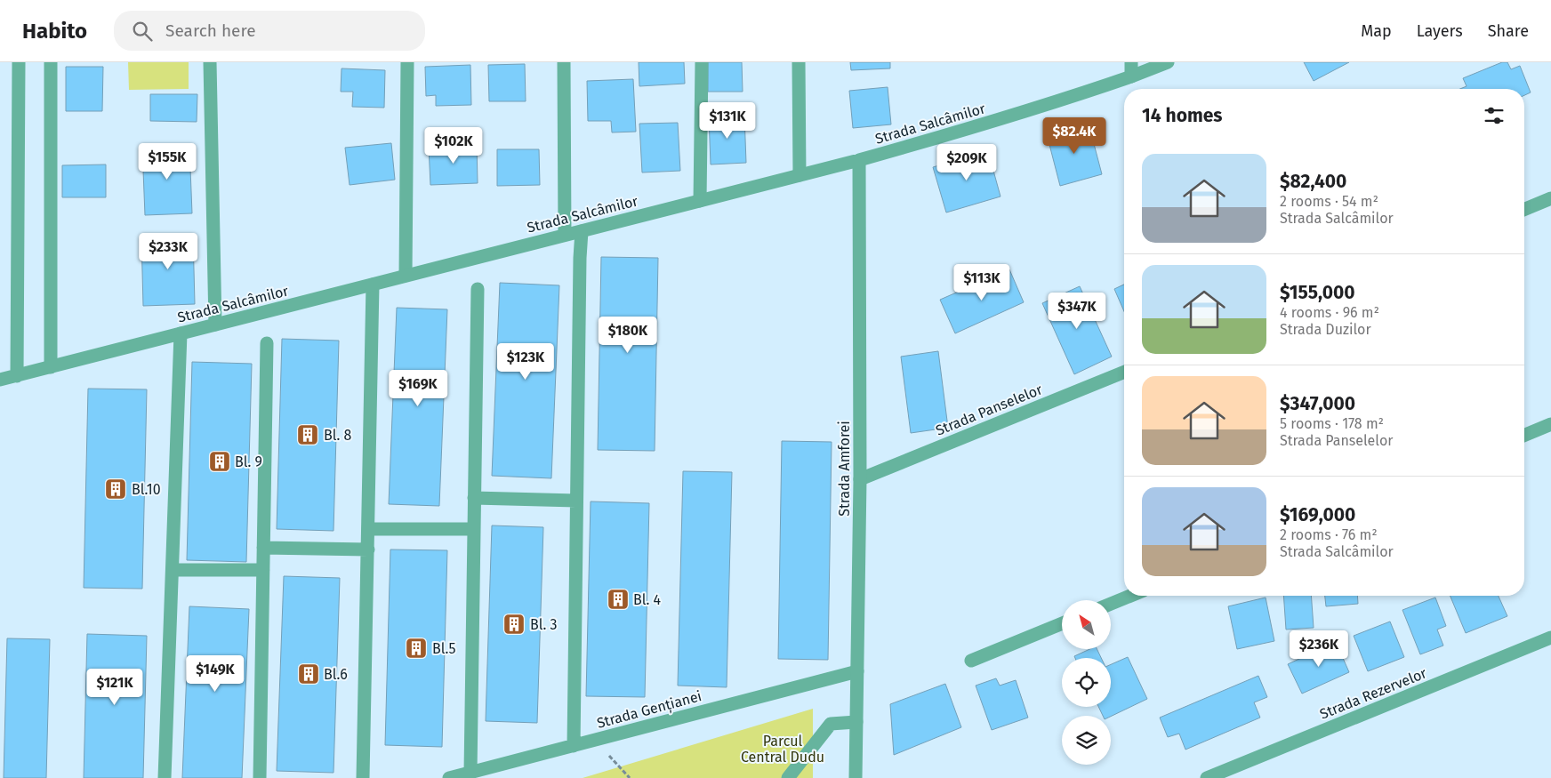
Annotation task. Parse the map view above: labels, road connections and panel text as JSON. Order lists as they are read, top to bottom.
{
  "streets": {
    "street": [
      "Strada Salcâmilor",
      "Strada Panselelor",
      "Strada Amforei",
      "Strada Rezervelor",
      "Strada Gențianei"
    ]
  },
  "crossings": [
    ["Strada Salcâmilor", "Strada Amforei"],
    ["Strada Panselelor", "Strada Amforei"],
    ["Strada Amforei", "Strada Gențianei"]
  ],
  "parks": ["Parcul Central Dudu"],
  "places": {
    "building": [
      "Bl. 8",
      "Bl. 9",
      "Bl.10",
      "Bl. 4",
      "Bl. 3",
      "Bl.5",
      "Bl.6"
    ]
  },
  "north": "top left",
  "page": {
    "header": "Habito",
    "search": "Search here",
    "nav": ["Map", "Layers", "Share"],
    "heading": "14 homes",
    "price": [
      "$131K",
      "$82.4K",
      "$102K",
      "$155K",
      "$209K",
      "$233K",
      "$113K",
      "$347K",
      "$180K",
      "$123K",
      "$169K",
      "$236K",
      "$149K",
      "$121K"
    ],
    "list": [
      {
        "name": "$82,400",
        "note": "2 rooms · 54 m² · Strada Salcâmilor"
      },
      {
        "name": "$155,000",
        "note": "4 rooms · 96 m² · Strada Duzilor"
      },
      {
        "name": "$347,000",
        "note": "5 rooms · 178 m² · Strada Panselelor"
      },
      {
        "name": "$169,000",
        "note": "2 rooms · 76 m² · Strada Salcâmilor"
      }
    ]
  }
}
